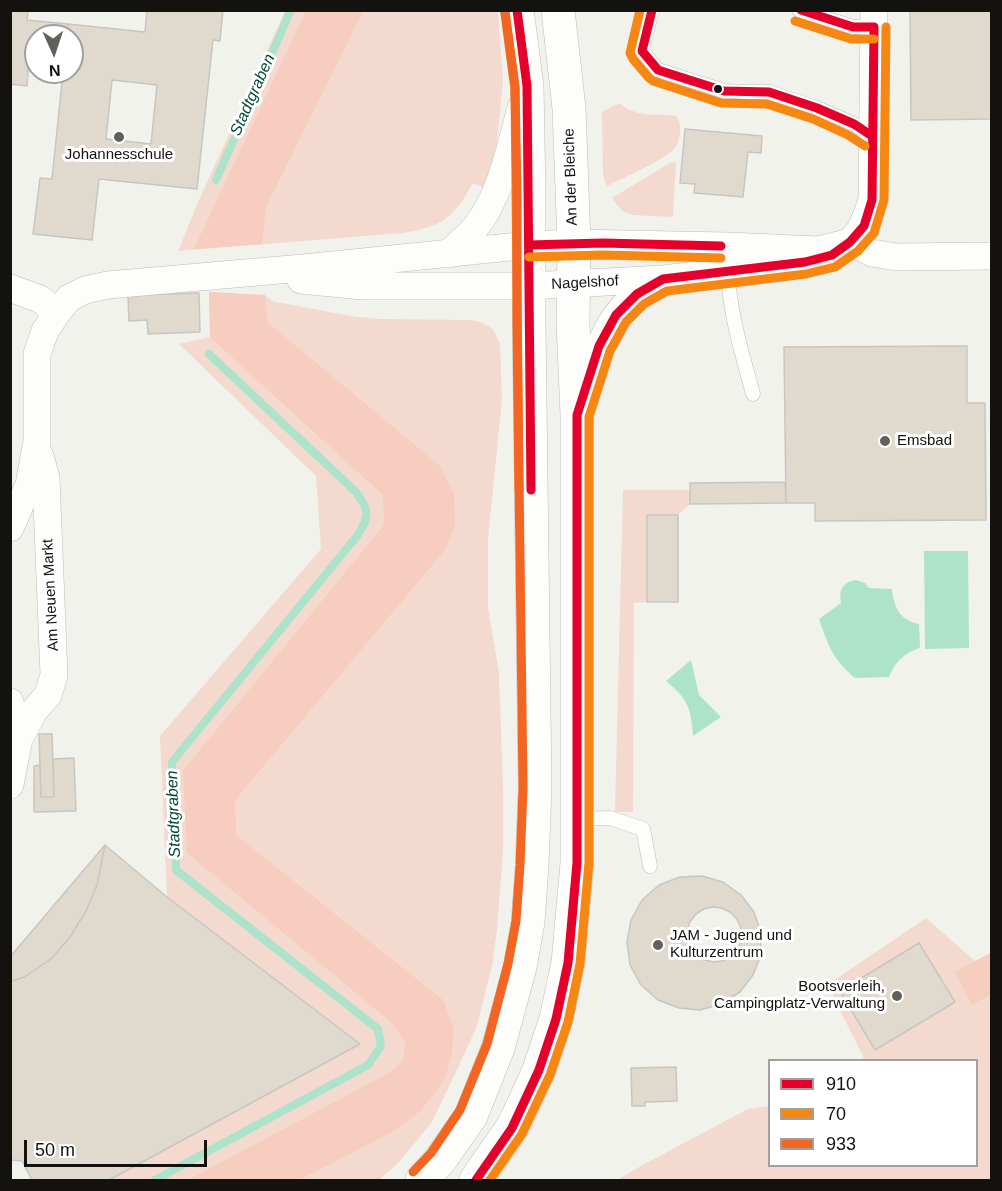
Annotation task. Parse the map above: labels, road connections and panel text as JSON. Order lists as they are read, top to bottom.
{
  "streets": {
    "street": ["An der Bleiche", "Nagelshof", "Am Neuen Markt"]
  },
  "crossings": [
    ["An der Bleiche", "Nagelshof"],
    ["Nagelshof", "Am Neuen Markt"]
  ],
  "water": ["Stadtgraben"],
  "places": [
    "Johannesschule",
    "Emsbad",
    "JAM - Jugend und Kulturzentrum",
    "Bootsverleih, Campingplatz-Verwaltung"
  ],
  "lines": ["transit line 910", "transit line 70", "transit line 933"],
  "legend": ["910", "70", "933"],
  "scale_bar": "50 m",
  "north": "bottom"
}
